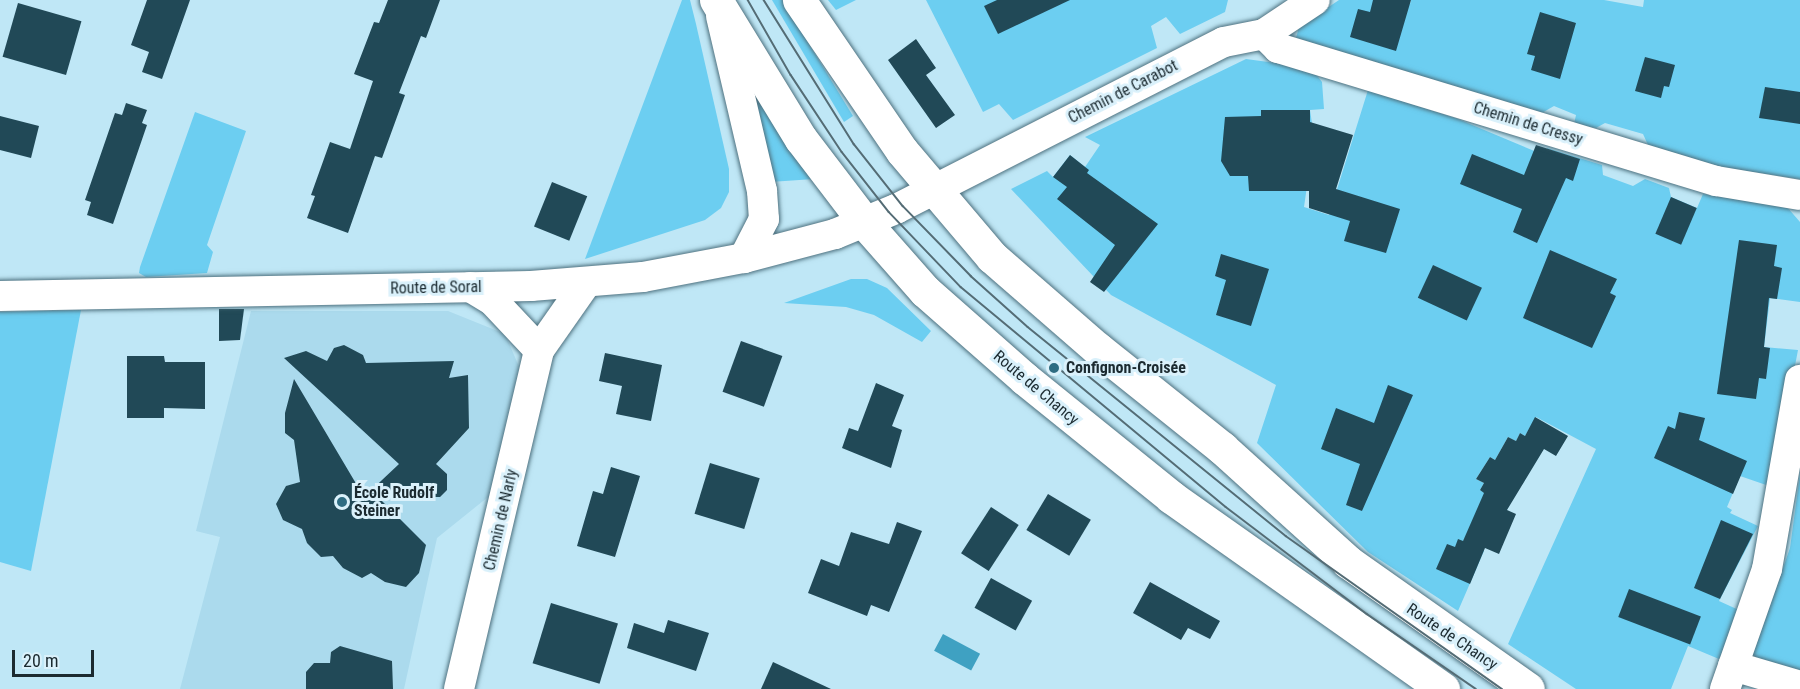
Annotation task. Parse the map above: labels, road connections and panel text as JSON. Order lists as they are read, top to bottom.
{
  "streets": {
    "main road": ["Route de Chancy"],
    "street": [
      "Chemin de Carabot",
      "Chemin de Cressy",
      "Route de Soral",
      "Chemin de Narly"
    ]
  },
  "crossings": [
    ["Chemin de Carabot", "Chemin de Cressy"],
    ["Chemin de Carabot", "Route de Soral"],
    ["Chemin de Carabot", "Route de Chancy"],
    ["Route de Soral", "Route de Chancy"],
    ["Route de Soral", "Chemin de Narly"]
  ],
  "places": ["Confignon-Croisée", "École Rudolf Steiner"],
  "scale_bar": "20 m"
}
